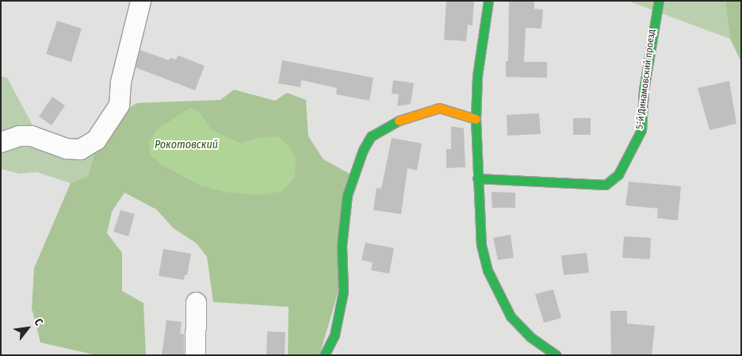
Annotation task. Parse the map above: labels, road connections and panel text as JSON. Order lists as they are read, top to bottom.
{
  "streets": {
    "street": ["5-й Динамовский проезд"]
  },
  "water": ["Рокотовский"],
  "north": "top right"
}
